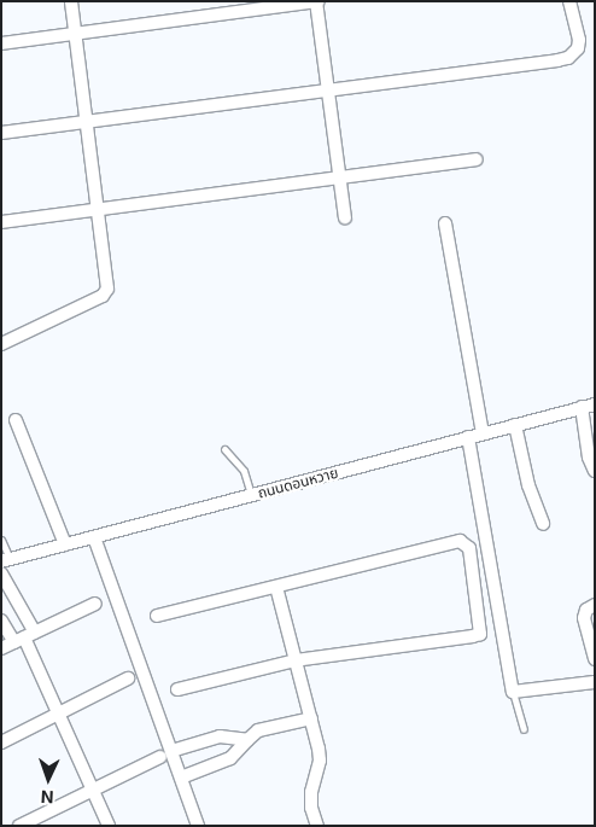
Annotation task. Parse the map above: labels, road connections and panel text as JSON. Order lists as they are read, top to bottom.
{
  "streets": {
    "street": ["ถนนดอนหวาย"]
  },
  "north": "bottom"
}
